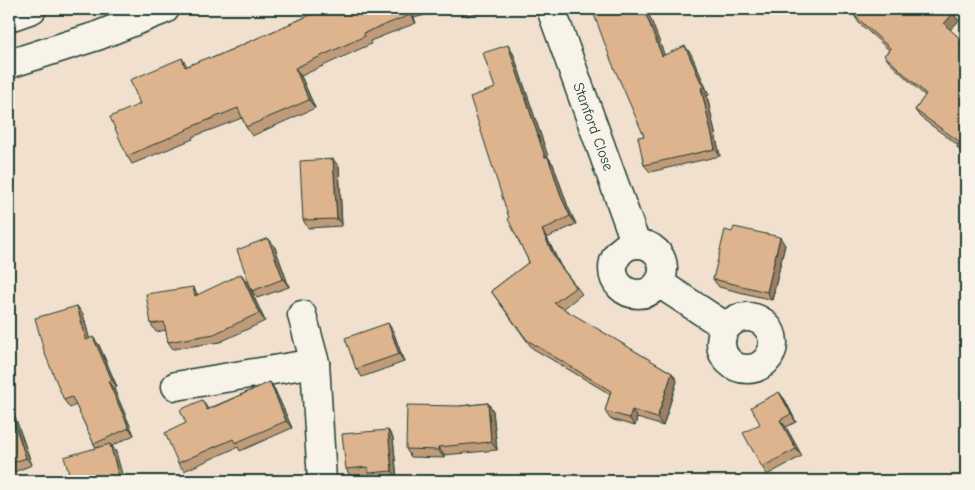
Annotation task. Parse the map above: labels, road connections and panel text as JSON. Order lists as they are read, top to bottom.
{
  "streets": {
    "street": ["Stanford Close"]
  }
}
